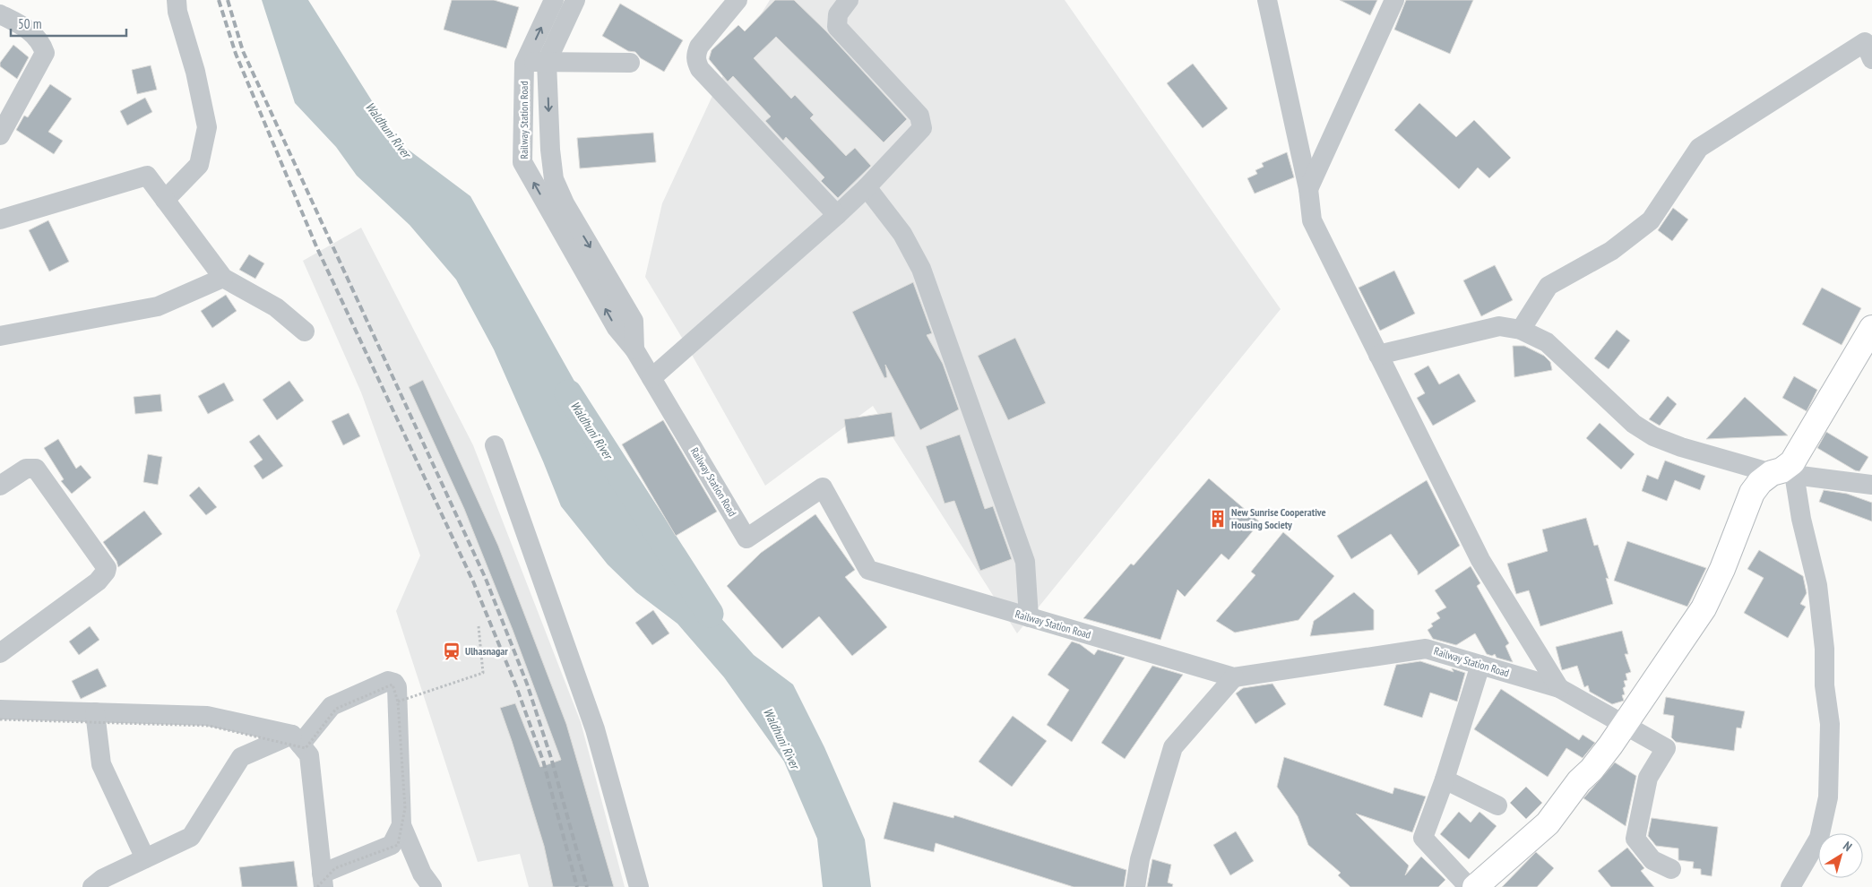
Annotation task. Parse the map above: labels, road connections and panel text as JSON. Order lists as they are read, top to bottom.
{
  "streets": {
    "street": ["Railway Station Road"]
  },
  "water": ["Waldhuni River"],
  "places": {
    "building": ["New Sunrise Cooperative Housing Society"],
    "station": ["Ulhasnagar"]
  },
  "scale_bar": "50 m",
  "north": "top right"
}
